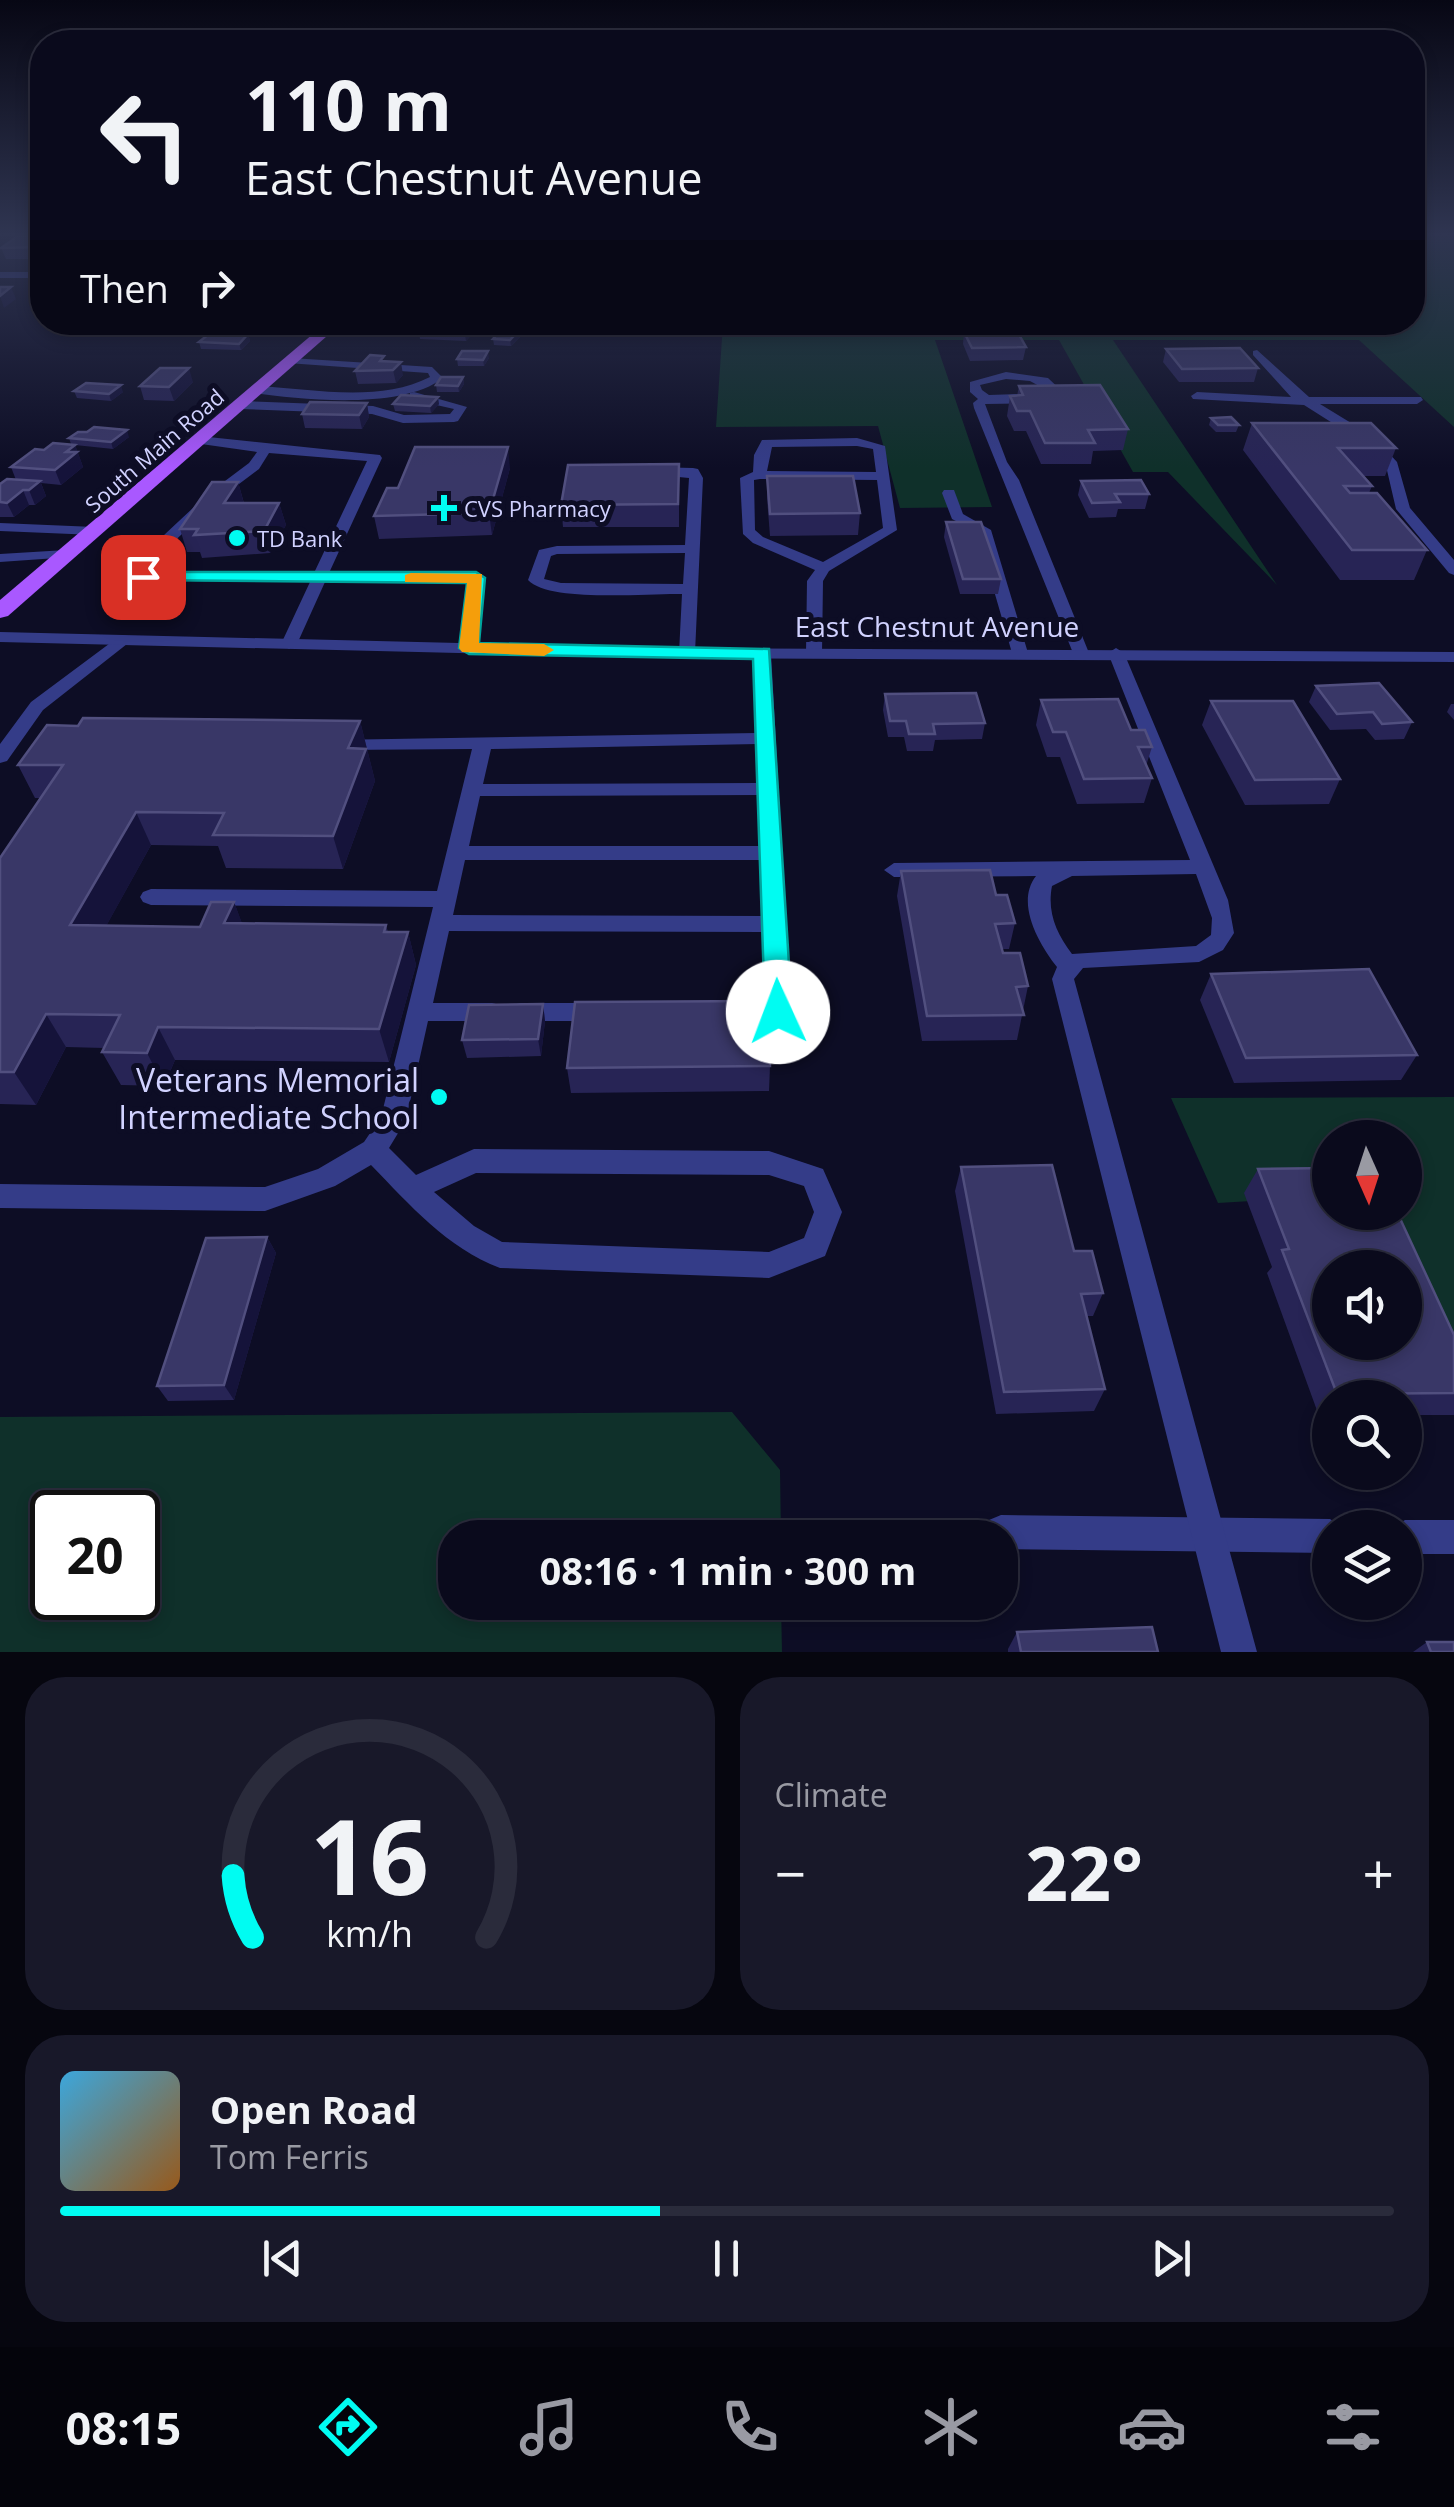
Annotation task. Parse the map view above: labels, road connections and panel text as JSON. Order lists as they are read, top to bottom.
{
  "streets": {
    "main road": ["South Main Road"],
    "street": ["East Chestnut Avenue"]
  },
  "places": {
    "health": ["CVS Pharmacy"],
    "other": ["TD Bank", "Veterans Memorial Intermediate School"]
  },
  "north": "bottom",
  "page": {
    "turn": ["110 m", "East Chestnut Avenue"],
    "then": "Then",
    "limit": "20",
    "trip": "08:16 · 1 min · 300 m",
    "tile": "Climate",
    "heat": ["−", "22°", "+"],
    "song": ["Open Road", "Tom Ferris"],
    "tabs": "08:15",
    "gauge": ["16", "km/h"]
  }
}
